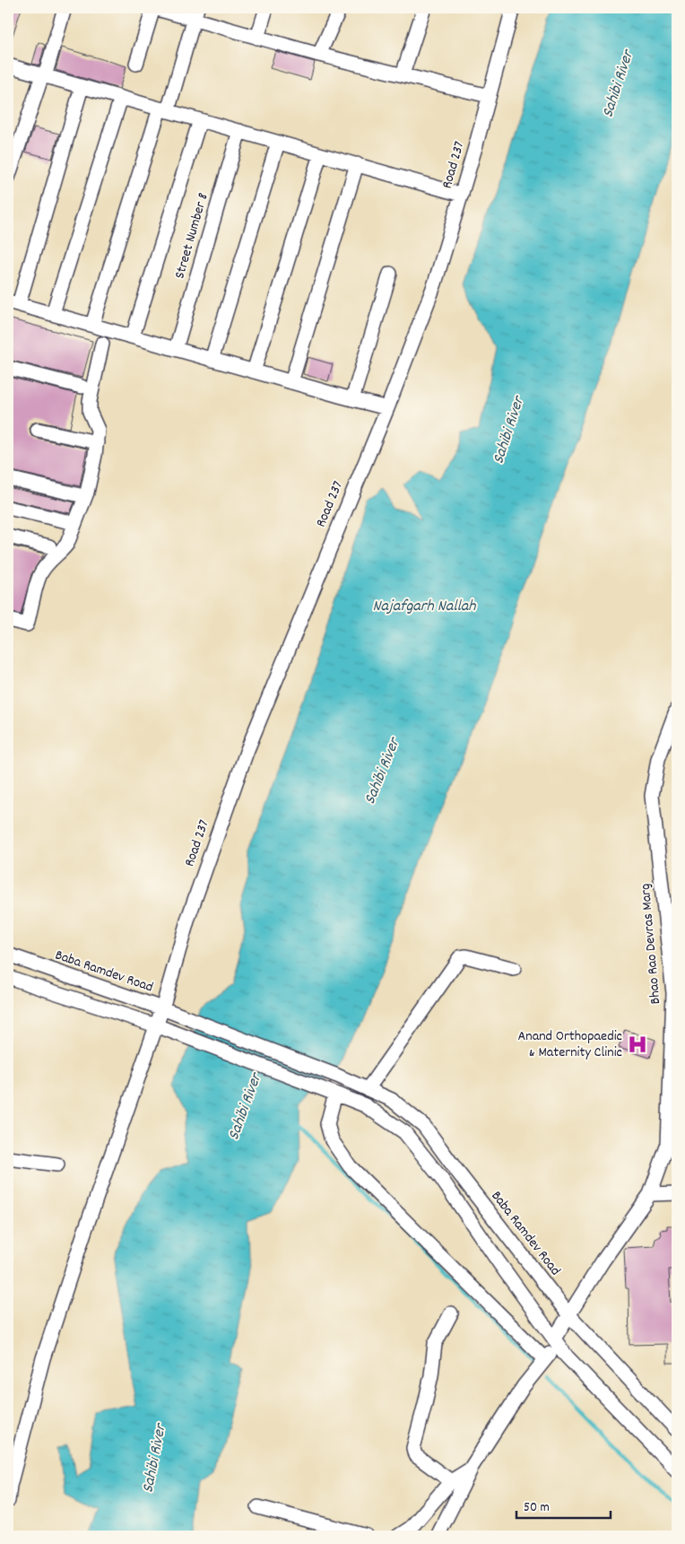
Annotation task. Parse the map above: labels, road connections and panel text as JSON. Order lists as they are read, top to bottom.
{
  "streets": {
    "street": [
      "Road 237",
      "Street Number 8",
      "Bhao Rao Devras Marg",
      "Baba Ramdev Road"
    ]
  },
  "crossings": [
    ["Road 237", "Baba Ramdev Road"],
    ["Bhao Rao Devras Marg", "Baba Ramdev Road"]
  ],
  "water": ["Sahibi River", "Najafgarh Nallah"],
  "places": {
    "hospital": ["Anand Orthopaedic & Maternity Clinic"]
  },
  "scale_bar": "50 m"
}
